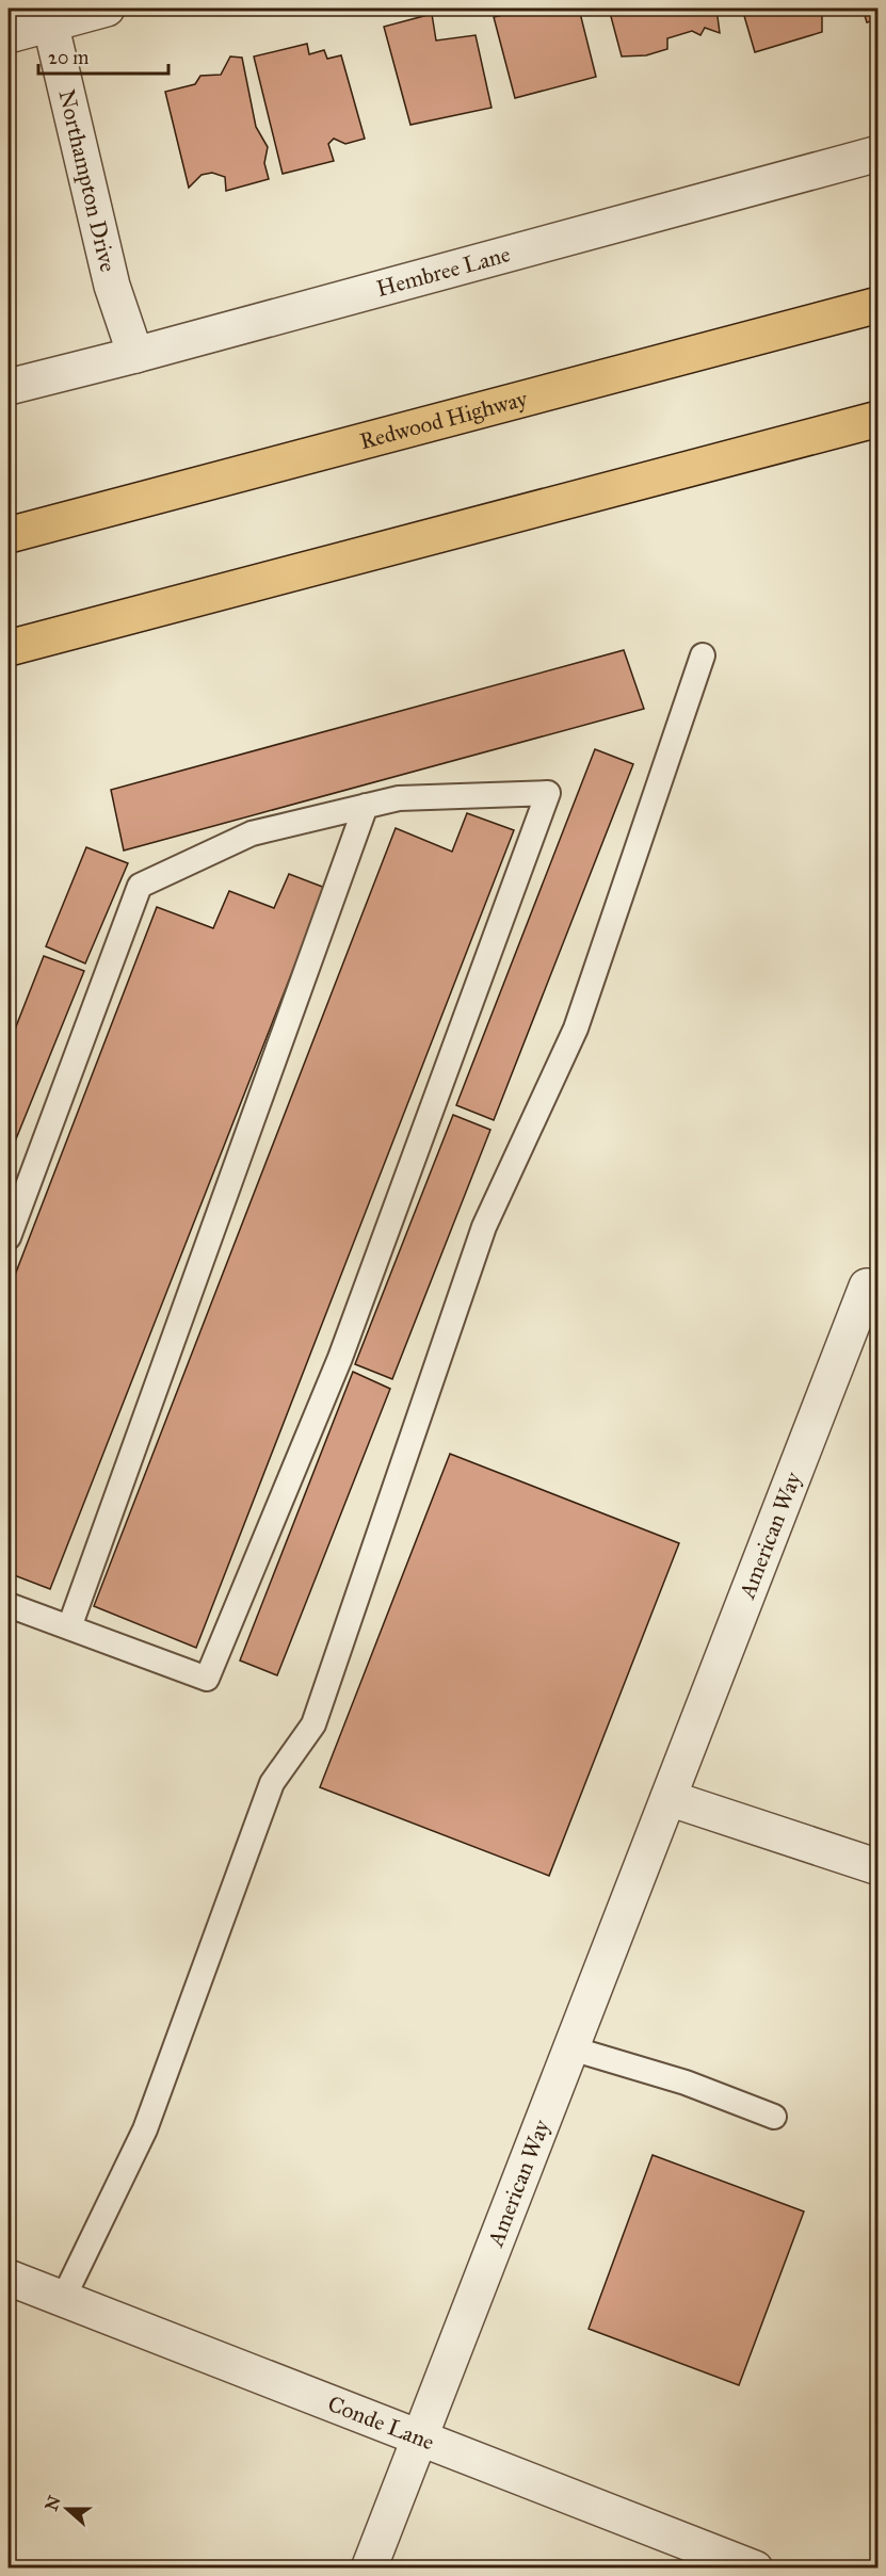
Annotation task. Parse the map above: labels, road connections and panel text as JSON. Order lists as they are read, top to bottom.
{
  "streets": {
    "highway": ["Redwood Highway"],
    "street": [
      "Northampton Drive",
      "Hembree Lane",
      "American Way",
      "Conde Lane"
    ]
  },
  "crossings": [
    ["Northampton Drive", "Hembree Lane"],
    ["American Way", "Conde Lane"]
  ],
  "scale_bar": "20 m",
  "north": "left"
}
